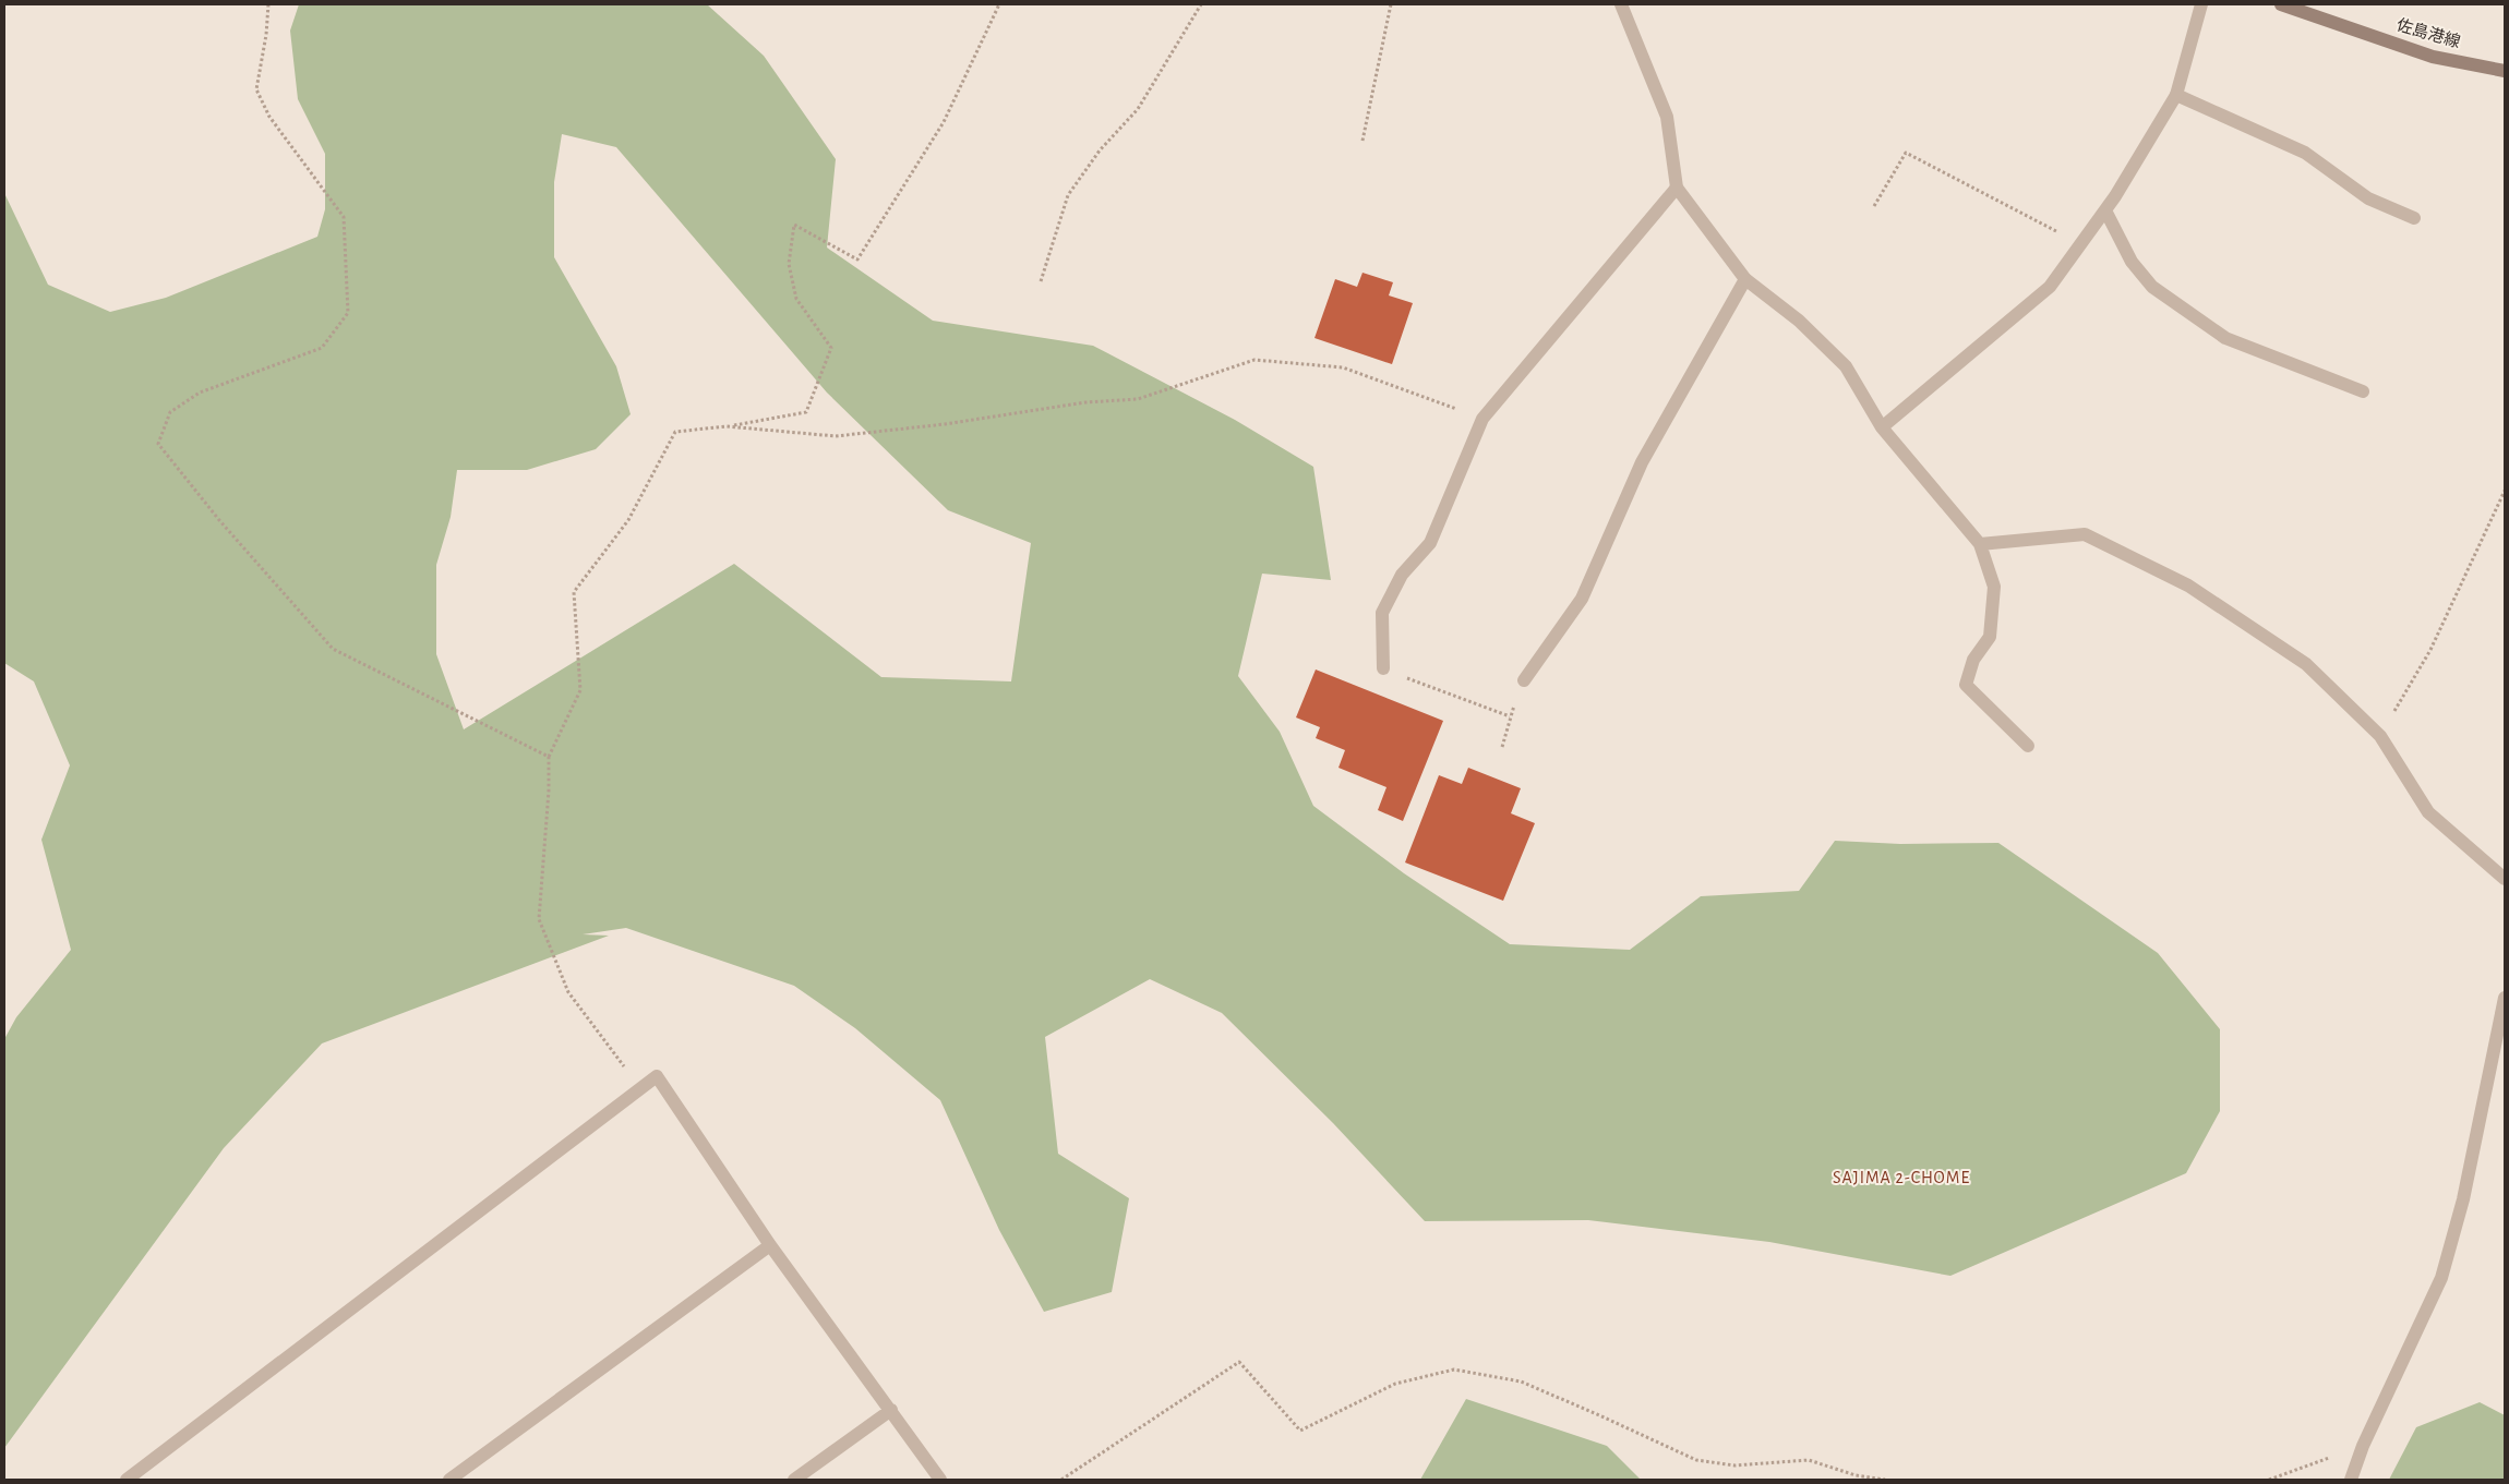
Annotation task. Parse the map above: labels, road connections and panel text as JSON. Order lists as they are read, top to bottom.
{
  "streets": {
    "main road": ["佐島港線"]
  },
  "districts": ["SAJIMA 2-CHOME"]
}
